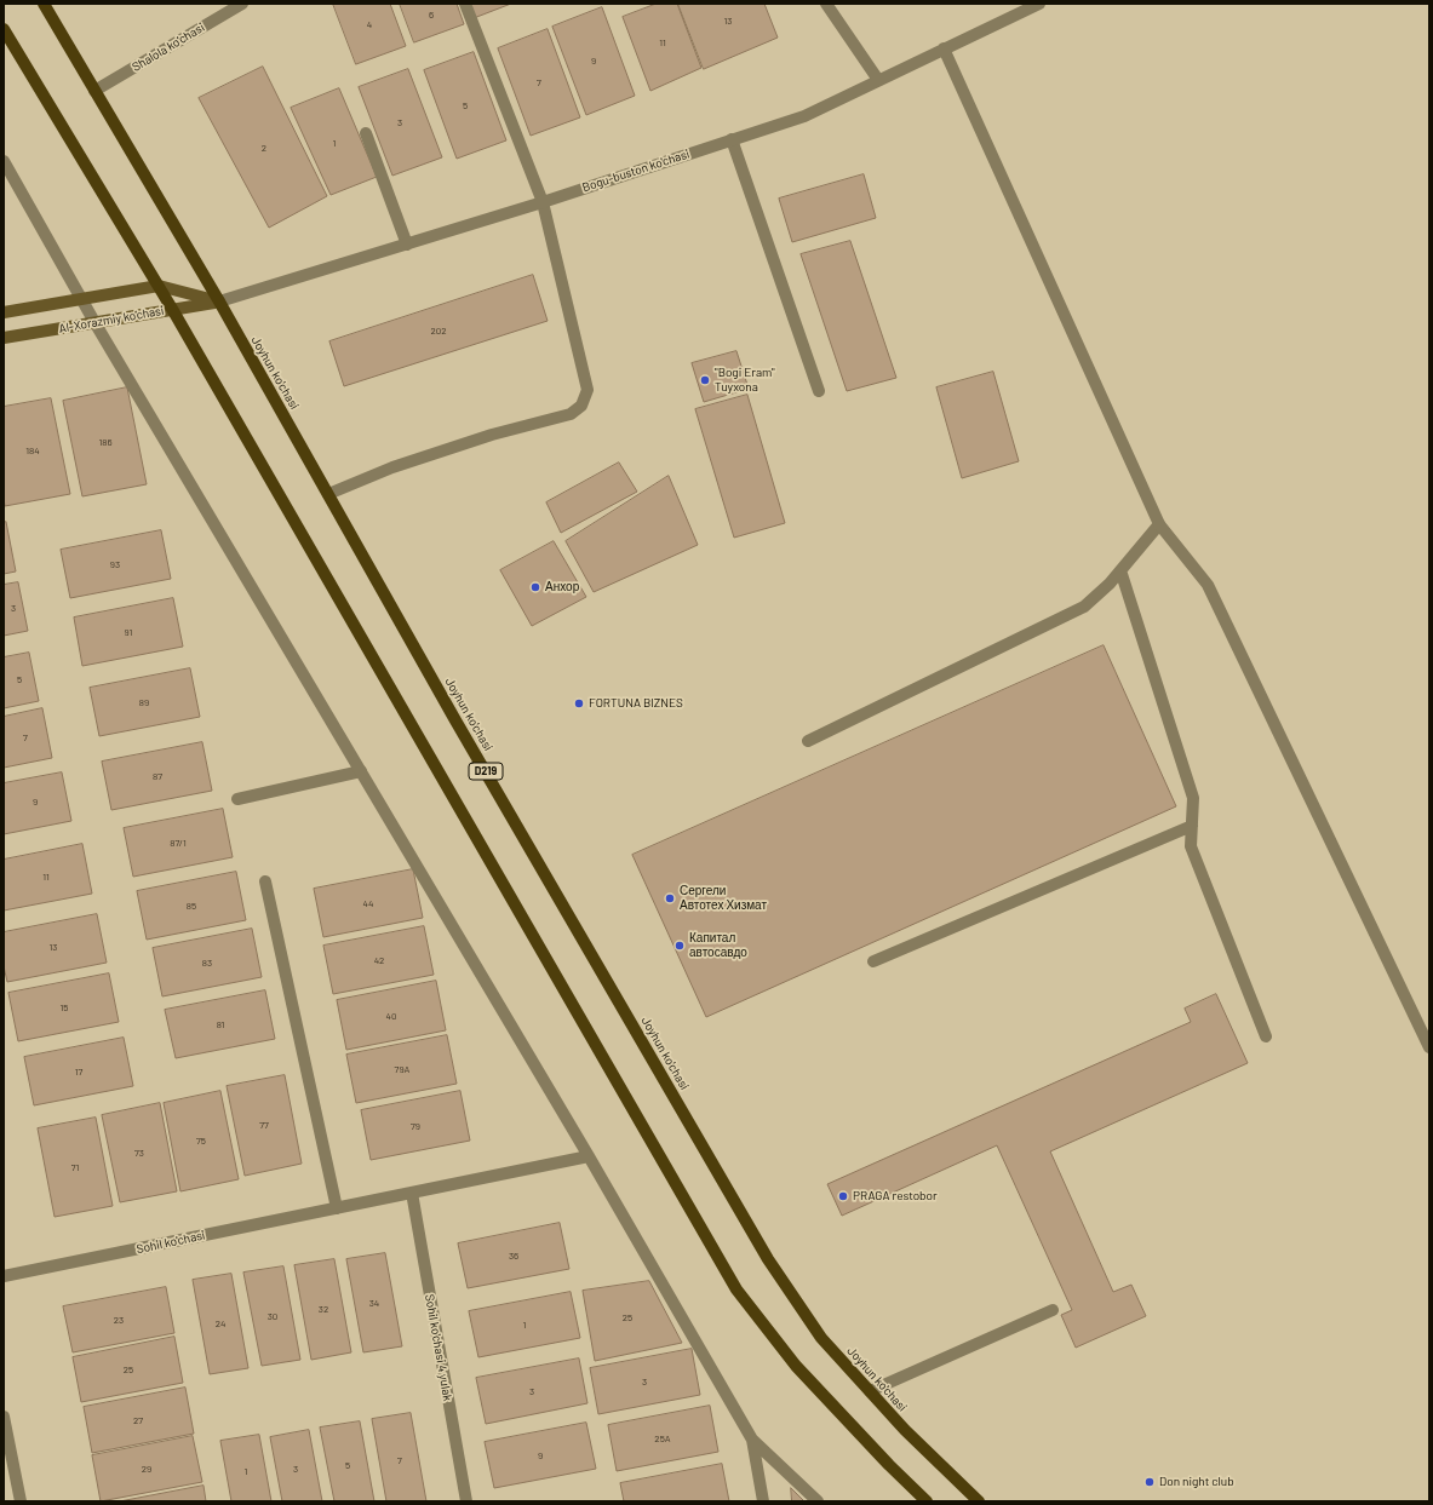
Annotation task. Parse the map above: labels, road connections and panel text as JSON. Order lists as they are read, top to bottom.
{
  "streets": {
    "main road": ["Al-Xorazmiy ko’chasi", "Joyhun ko'chasi", "D219"],
    "street": [
      "Shalola ko'chasi",
      "Bogu-buston ko'chasi",
      "Sohil ko'chasi",
      "Sohil ko'chasi 4 yulak"
    ]
  },
  "crossings": [
    ["Shalola ko'chasi", "Joyhun ko'chasi"],
    ["Bogu-buston ko'chasi", "Al-Xorazmiy ko’chasi"],
    ["Bogu-buston ko'chasi", "Joyhun ko'chasi"],
    ["Al-Xorazmiy ko’chasi", "Joyhun ko'chasi"],
    ["Sohil ko'chasi", "Sohil ko'chasi 4 yulak"]
  ],
  "places": [
    "\"Bogi Eram\" Tuyxona",
    "Анхор",
    "FORTUNA BIZNES",
    "Сергели Автотех Хизмат",
    "Капитал автосавдо",
    "PRAGA restobor",
    "Don night club"
  ],
  "house_numbers": [
    "6",
    "13",
    "4",
    "11",
    "9",
    "7",
    "5",
    "3",
    "1",
    "2",
    "202",
    "186",
    "184",
    "93",
    "3",
    "91",
    "5",
    "89",
    "7",
    "87",
    "9",
    "87/1",
    "11",
    "44",
    "85",
    "13",
    "42",
    "83",
    "15",
    "40",
    "81",
    "79A",
    "17",
    "77",
    "79",
    "75",
    "73",
    "71",
    "36",
    "34",
    "32",
    "30",
    "25",
    "23",
    "24",
    "1",
    "25",
    "3",
    "3",
    "27",
    "25A",
    "9",
    "7",
    "5",
    "29",
    "3",
    "1"
  ]
}
